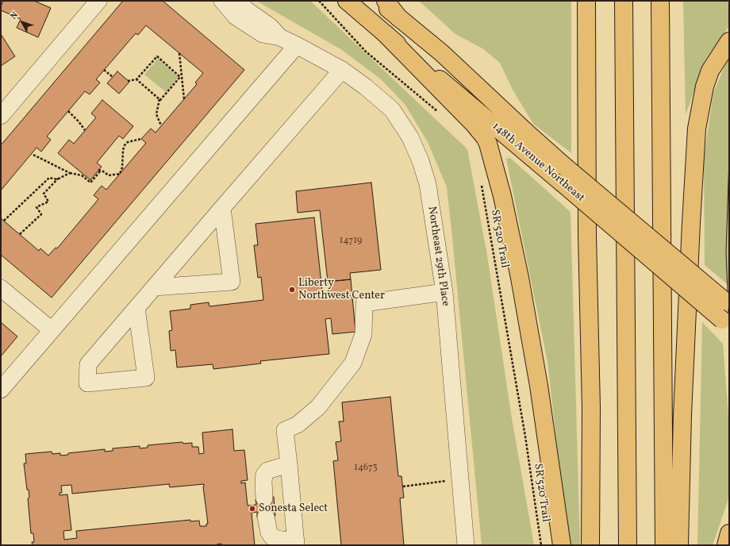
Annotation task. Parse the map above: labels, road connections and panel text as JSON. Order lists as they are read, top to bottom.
{
  "streets": {
    "main road": ["148th Avenue Northeast"],
    "street": ["Northeast 29th Place"],
    "path": ["SR 520 Trail"]
  },
  "places": ["Liberty Northwest Center", "Sonesta Select"],
  "house_numbers": ["14719", "14673"],
  "north": "top left"
}
